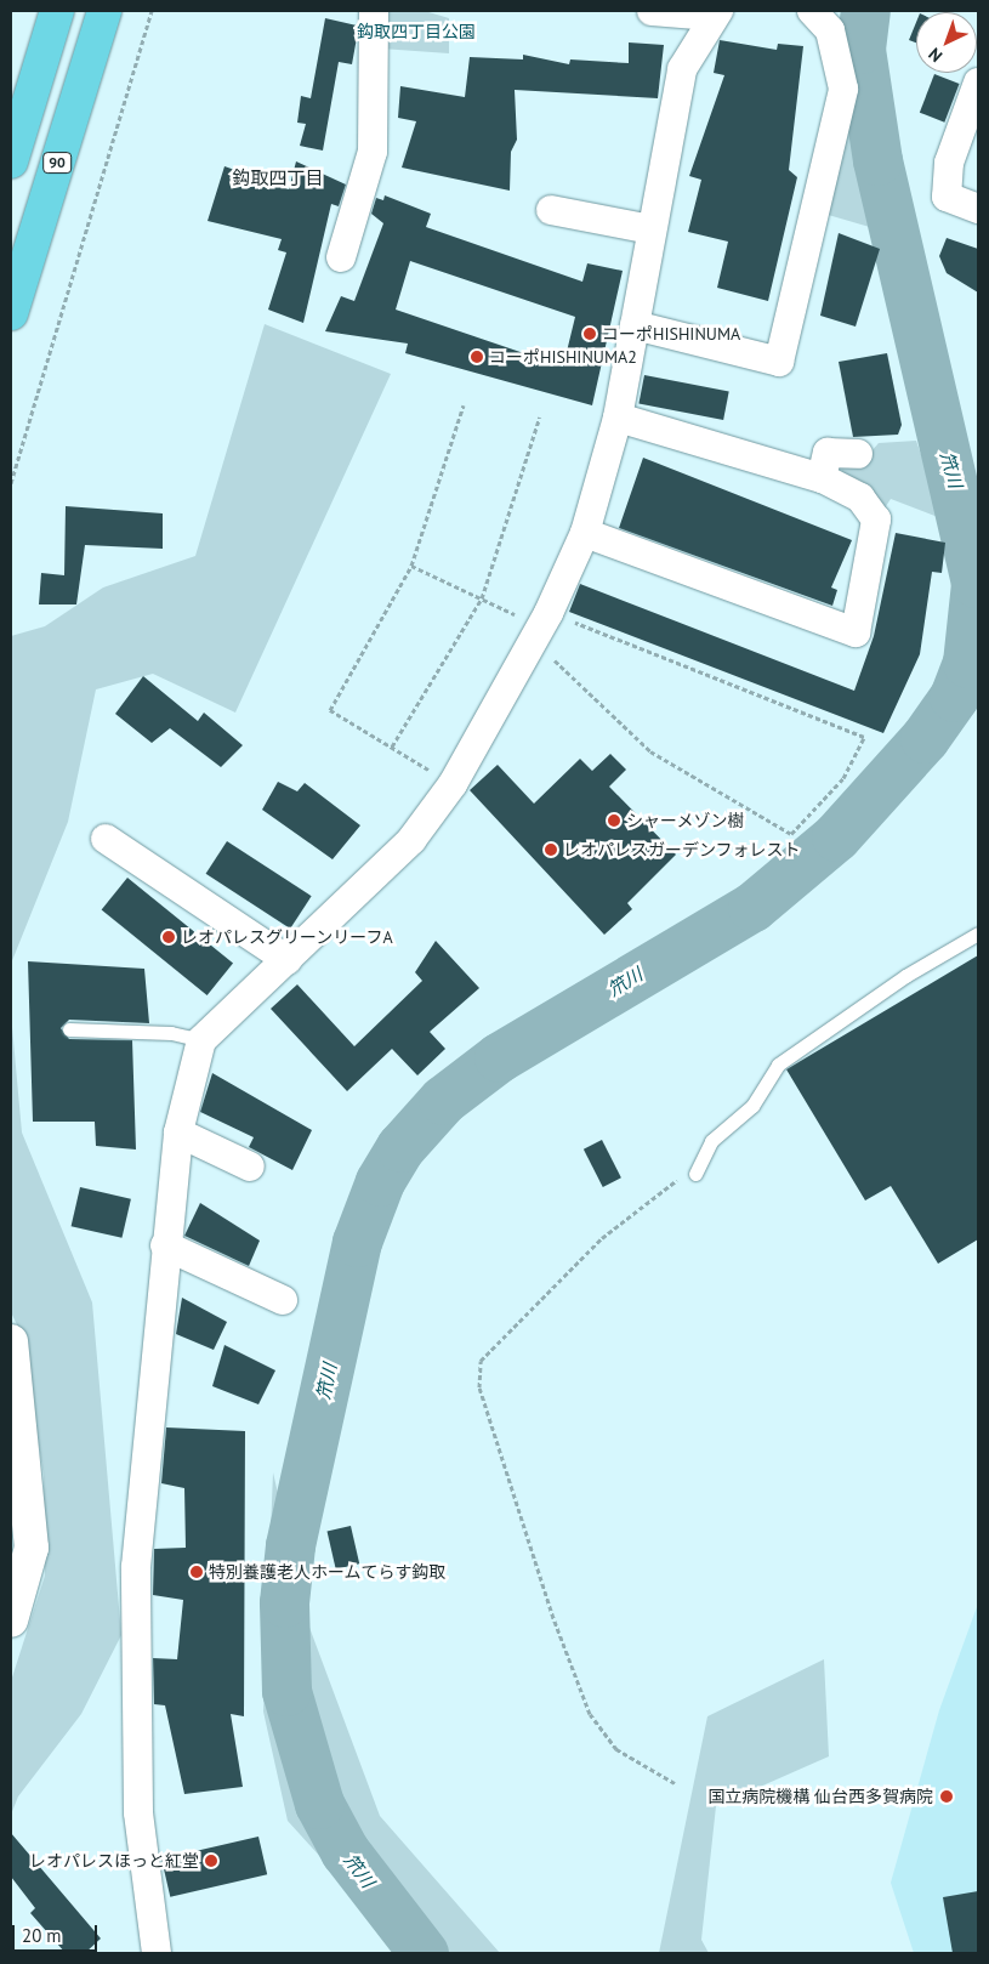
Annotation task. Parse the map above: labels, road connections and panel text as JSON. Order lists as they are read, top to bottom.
{
  "streets": {
    "main road": ["90"]
  },
  "districts": ["鈎取四丁目"],
  "water": ["笊川"],
  "parks": ["鈎取四丁目公園"],
  "places": [
    "コーポHISHINUMA",
    "コーポHISHINUMA2",
    "シャーメゾン樹",
    "レオパレスガーデンフォレスト",
    "レオパレスグリーンリーフA",
    "特別養護老人ホームてらす鈎取",
    "国立病院機構 仙台西多賀病院",
    "レオパレスほっと紅堂"
  ],
  "scale_bar": "20 m",
  "north": "bottom left"
}
